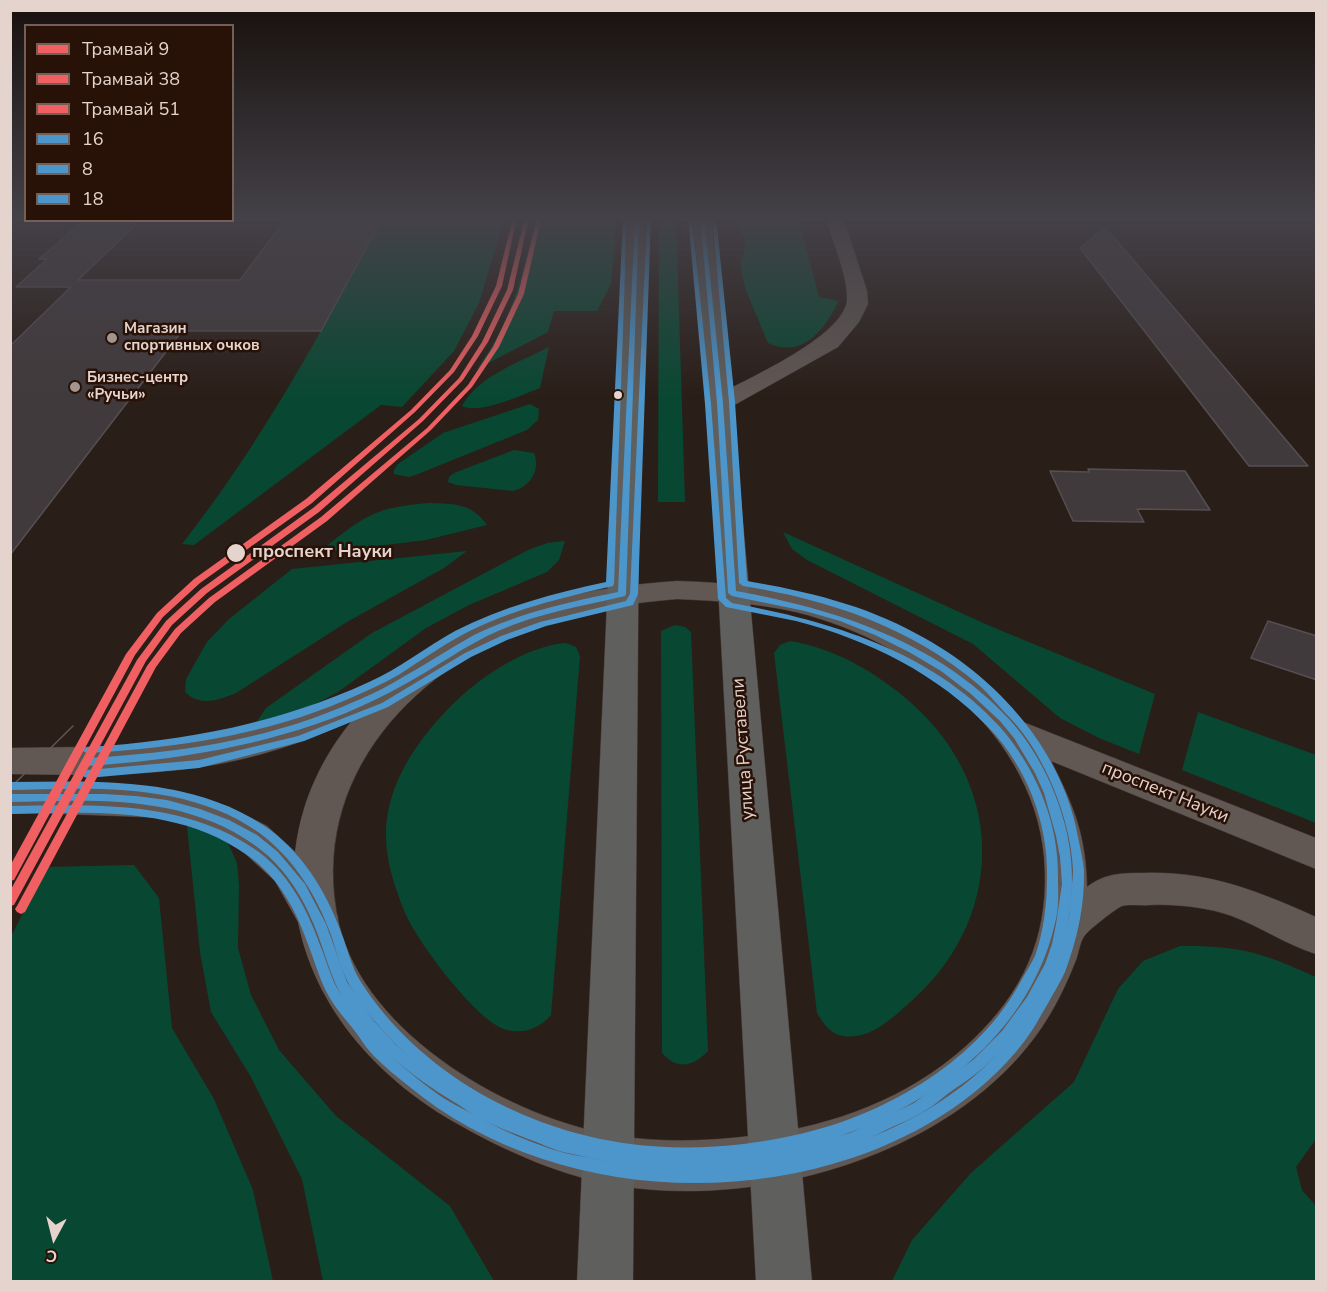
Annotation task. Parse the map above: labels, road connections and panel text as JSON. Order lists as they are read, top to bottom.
{
  "streets": {
    "main road": ["улица Руставели", "проспект Науки"]
  },
  "crossings": [
    ["улица Руставели", "проспект Науки"]
  ],
  "places": ["Магазин спортивных очков", "Бизнес-центр «Ручьи»", "проспект Науки"],
  "lines": [
    "tram line 9",
    "tram line 38",
    "tram line 51",
    "transit line 16",
    "transit line 8",
    "transit line 18"
  ],
  "legend": [
    "Трамвай 9",
    "Трамвай 38",
    "Трамвай 51",
    "16",
    "8",
    "18"
  ],
  "north": "bottom"
}
